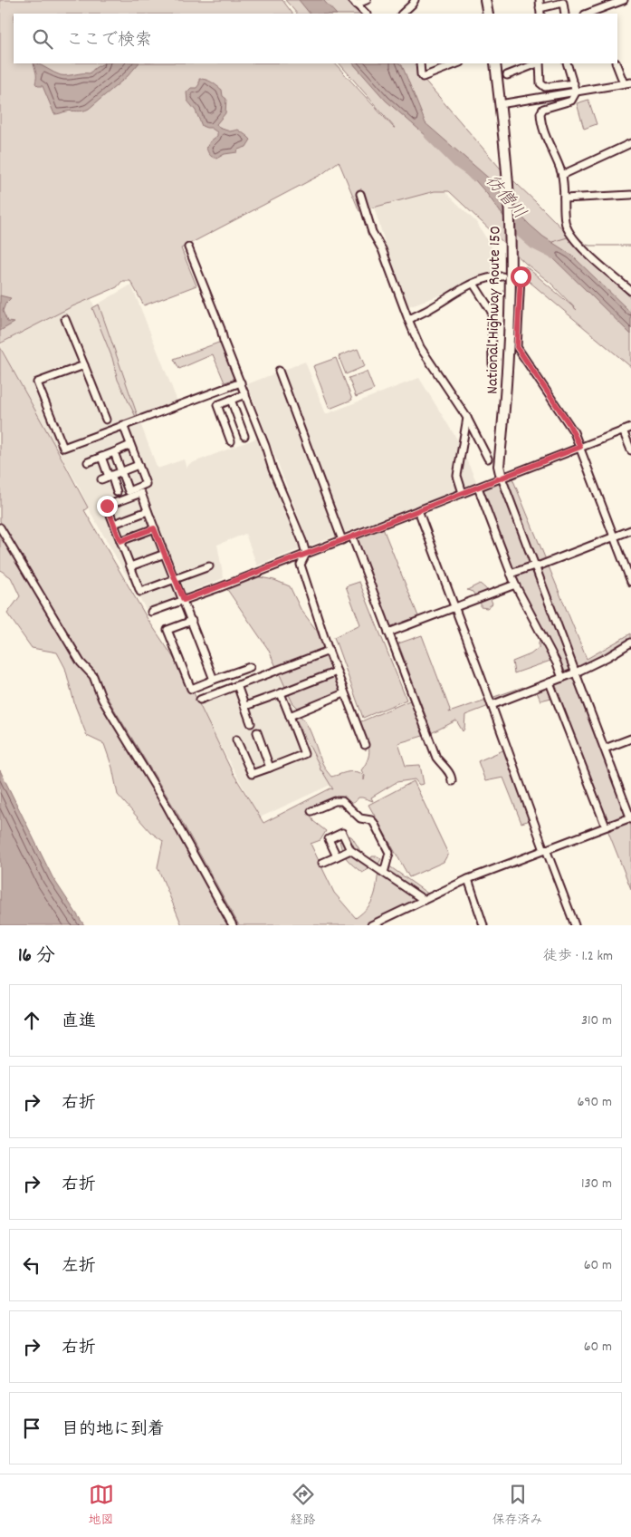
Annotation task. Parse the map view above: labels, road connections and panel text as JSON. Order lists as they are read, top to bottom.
{
  "streets": {
    "highway": ["National Highway Route 150"]
  },
  "water": ["彷僧川"],
  "page": {
    "search": "ここで検索",
    "heading": ["16 分", "徒歩 · 1.2 km"],
    "list": [
      ["直進", "310 m"],
      ["右折", "690 m"],
      ["右折", "130 m"],
      ["左折", "60 m"],
      ["右折", "60 m"],
      "目的地に到着"
    ],
    "nav": ["地図", "経路", "保存済み"]
  }
}
